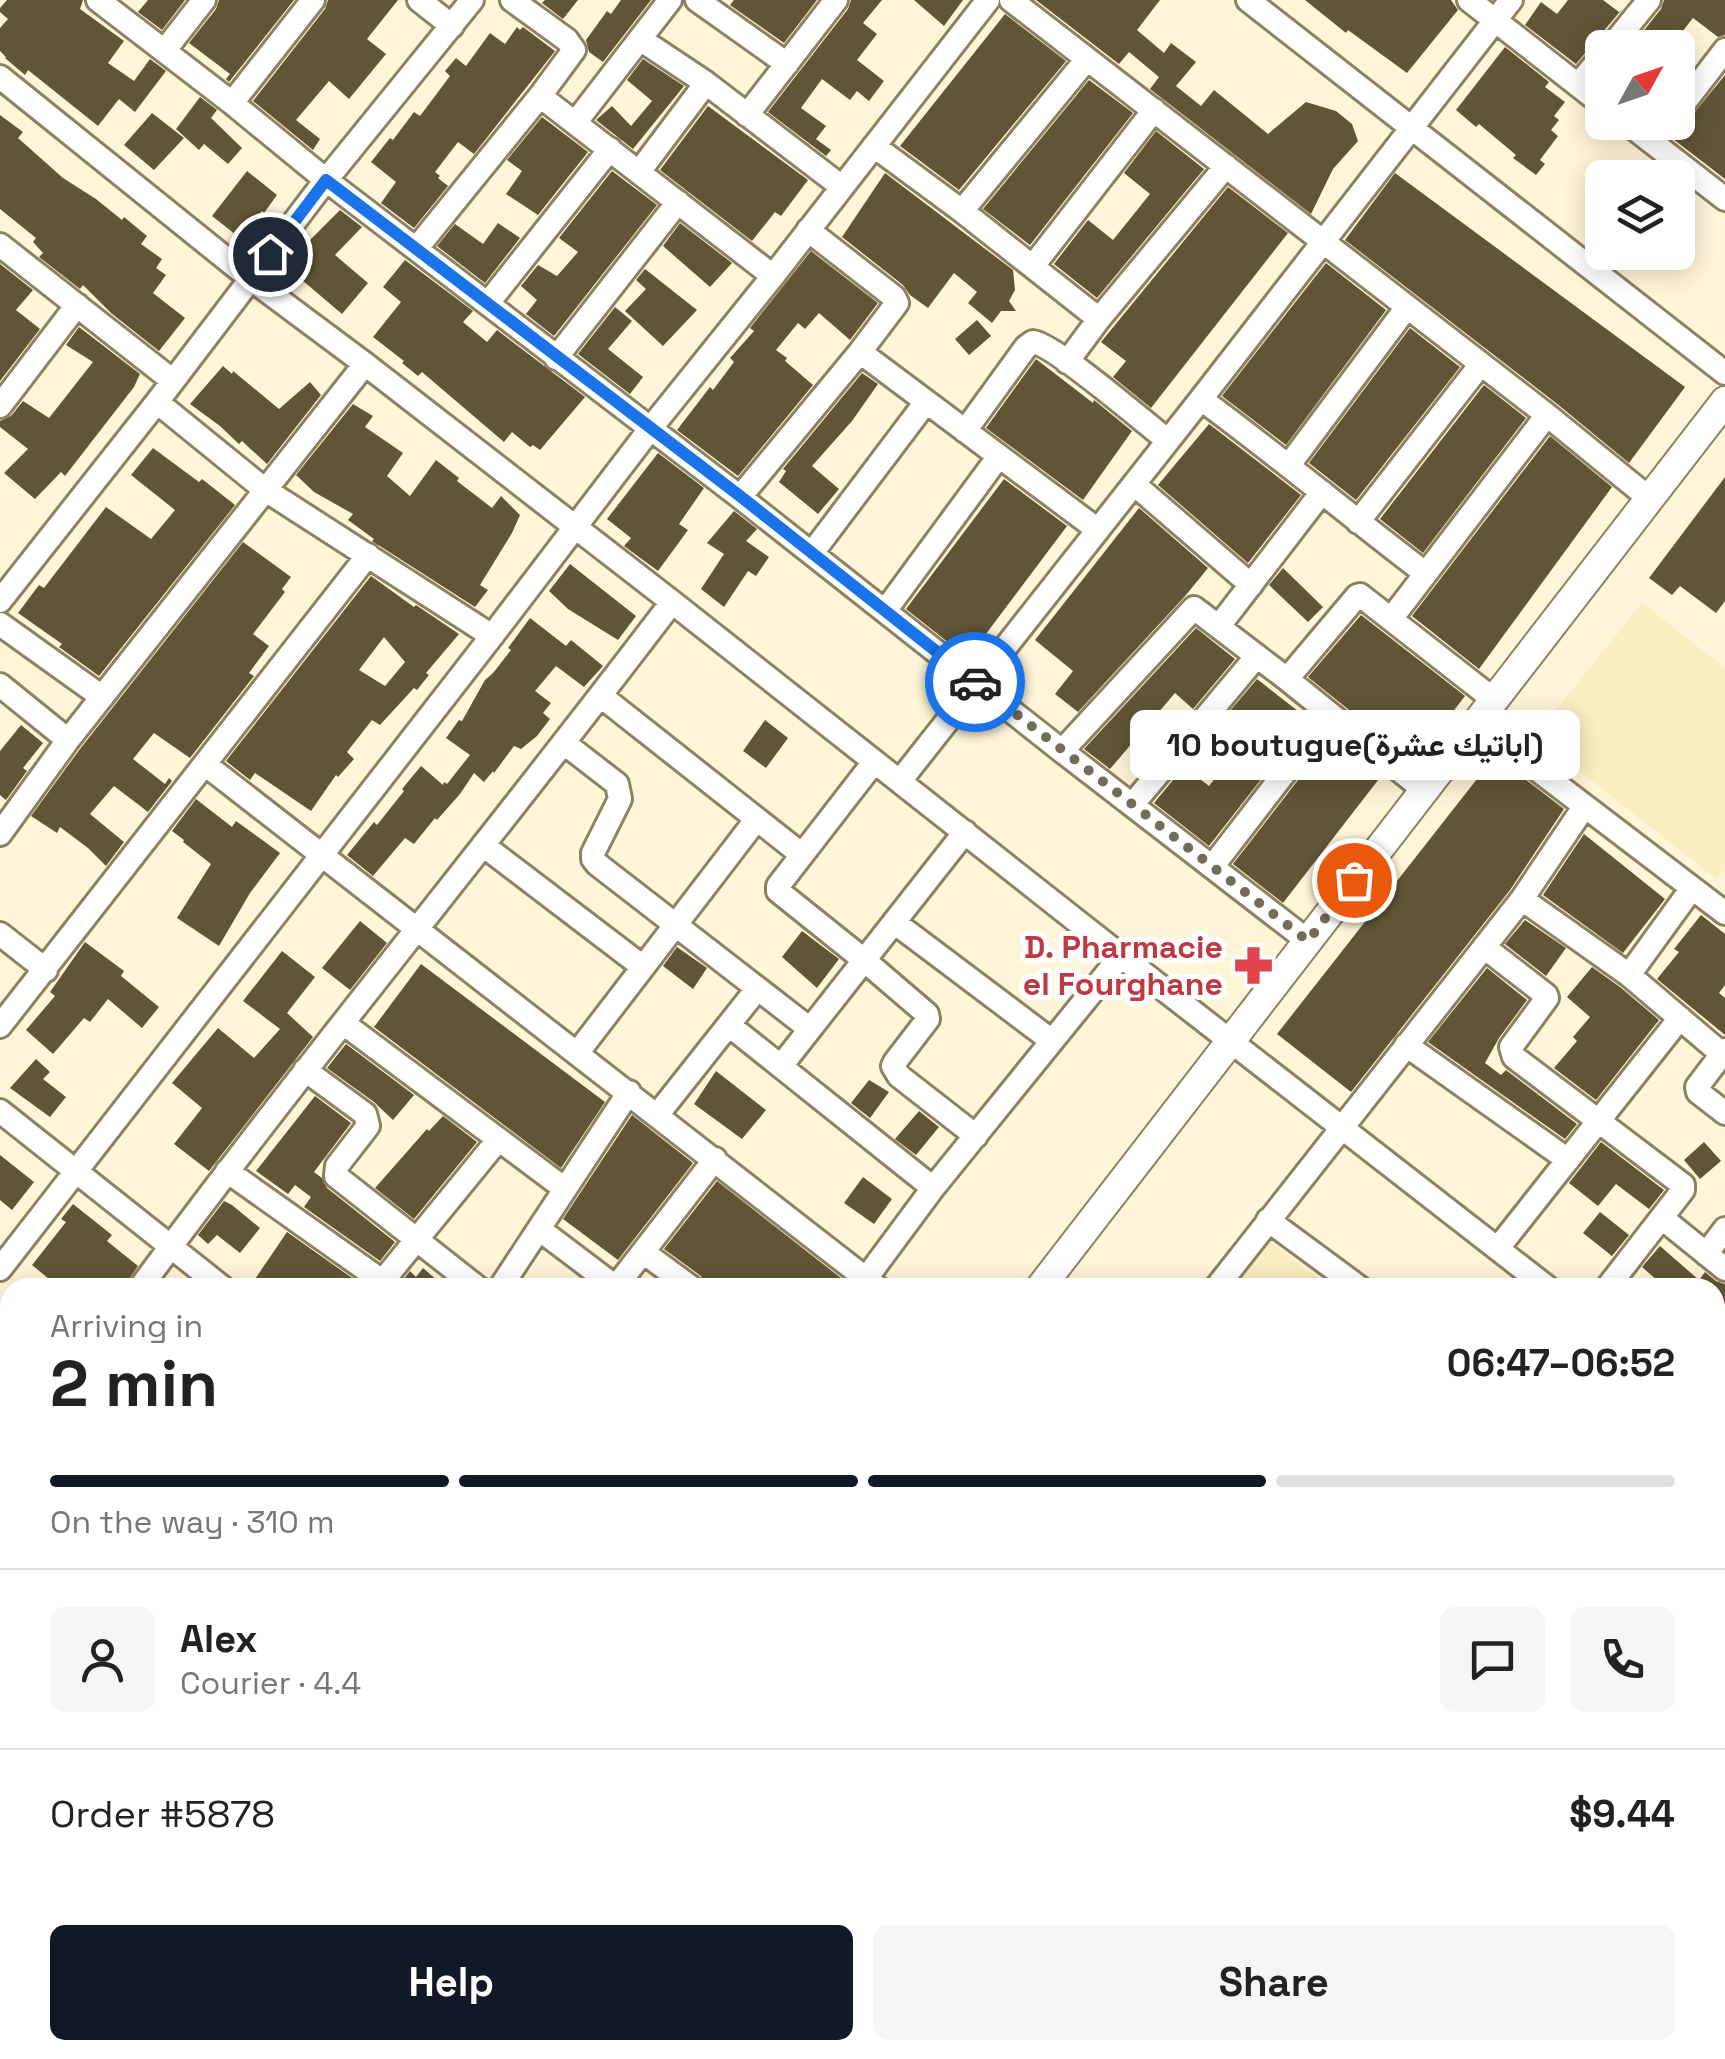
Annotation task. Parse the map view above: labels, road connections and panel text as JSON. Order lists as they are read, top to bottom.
{
  "places": {
    "other": ["10 boutugue(اباتيك عشرة)"],
    "pharmacy": ["D. Pharmacie el Fourghane"]
  },
  "north": "top right",
  "page": {
    "bubble": "10 boutugue(اباتيك عشرة)",
    "heading": ["2 min", "Arriving in", "06:47–06:52"],
    "panel": [
      "Alex",
      "Courier · 4.4",
      "Order #5878",
      "$9.44"
    ],
    "bar": "On the way · 310 m",
    "buttons": ["Help", "Share"]
  }
}
